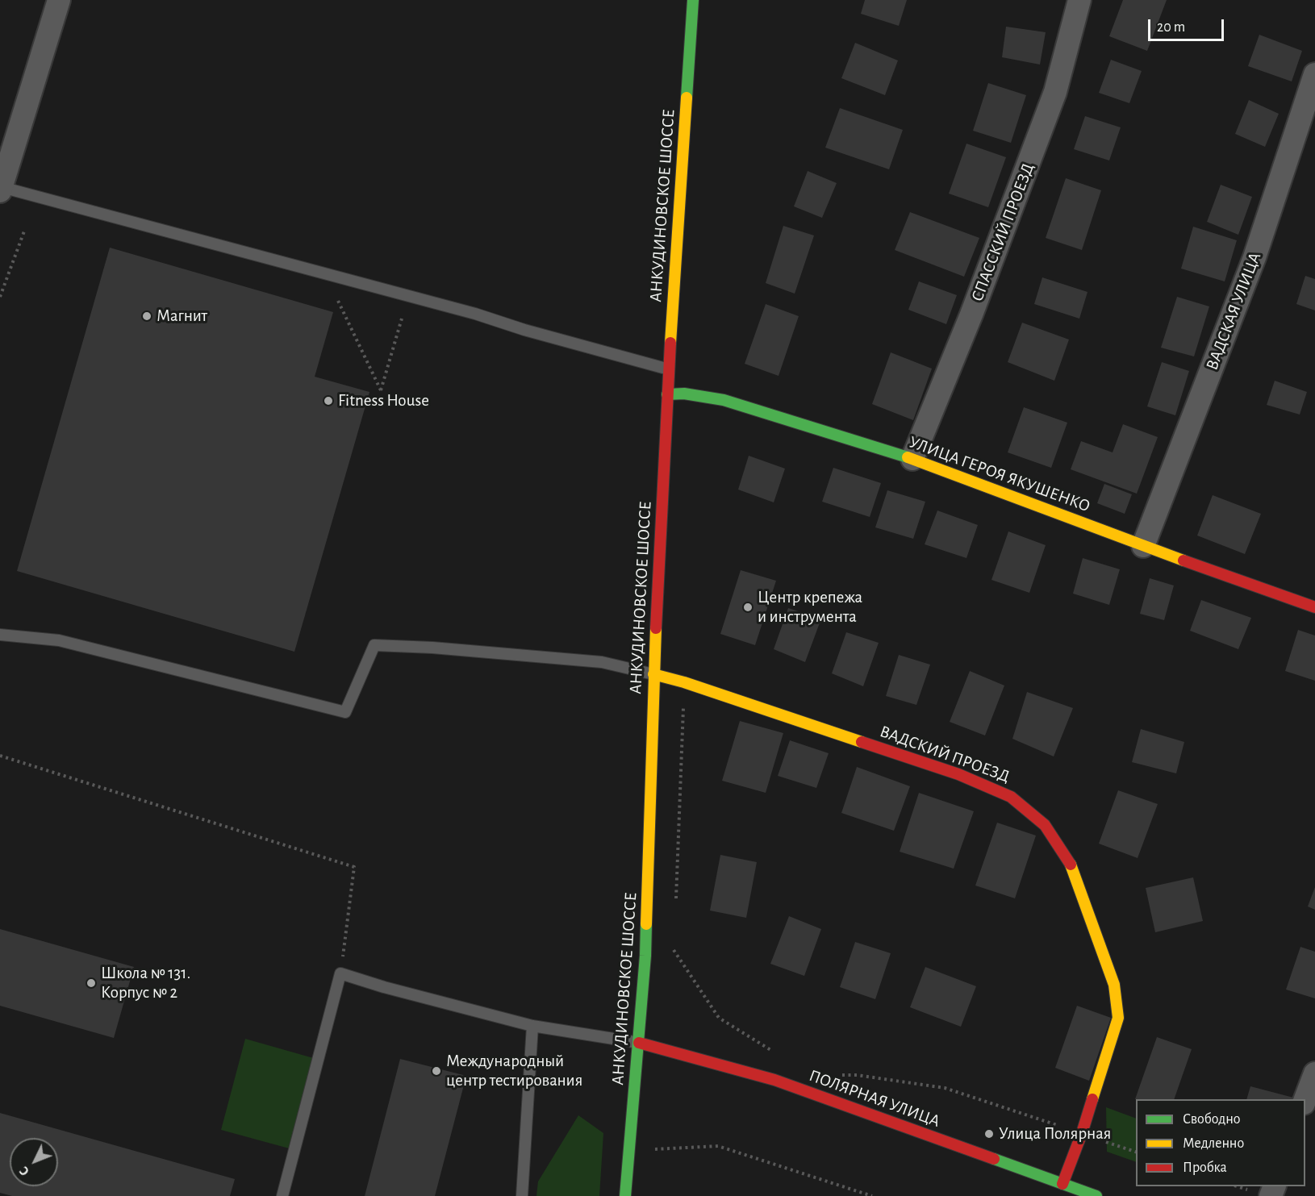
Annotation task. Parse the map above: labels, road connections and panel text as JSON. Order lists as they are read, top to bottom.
{
  "streets": {
    "street": [
      "АНКУДИНОВСКОЕ ШОССЕ",
      "СПАССКИЙ ПРОЕЗД",
      "ВАДСКАЯ УЛИЦА",
      "УЛИЦА ГЕРОЯ ЯКУШЕНКО",
      "ВАДСКИЙ ПРОЕЗД",
      "ПОЛЯРНАЯ УЛИЦА"
    ]
  },
  "crossings": [
    ["АНКУДИНОВСКОЕ ШОССЕ", "УЛИЦА ГЕРОЯ ЯКУШЕНКО"],
    ["АНКУДИНОВСКОЕ ШОССЕ", "ВАДСКИЙ ПРОЕЗД"],
    ["АНКУДИНОВСКОЕ ШОССЕ", "ПОЛЯРНАЯ УЛИЦА"],
    ["СПАССКИЙ ПРОЕЗД", "УЛИЦА ГЕРОЯ ЯКУШЕНКО"],
    ["ВАДСКАЯ УЛИЦА", "УЛИЦА ГЕРОЯ ЯКУШЕНКО"],
    ["ВАДСКИЙ ПРОЕЗД", "ПОЛЯРНАЯ УЛИЦА"]
  ],
  "places": [
    "Магнит",
    "Fitness House",
    "Центр крепежа и инструмента",
    "Школа № 131. Корпус № 2",
    "Международный центр тестирования",
    "Улица Полярная"
  ],
  "legend": ["Свободно", "Медленно", "Пробка"],
  "scale_bar": "20 m",
  "north": "bottom left"
}
